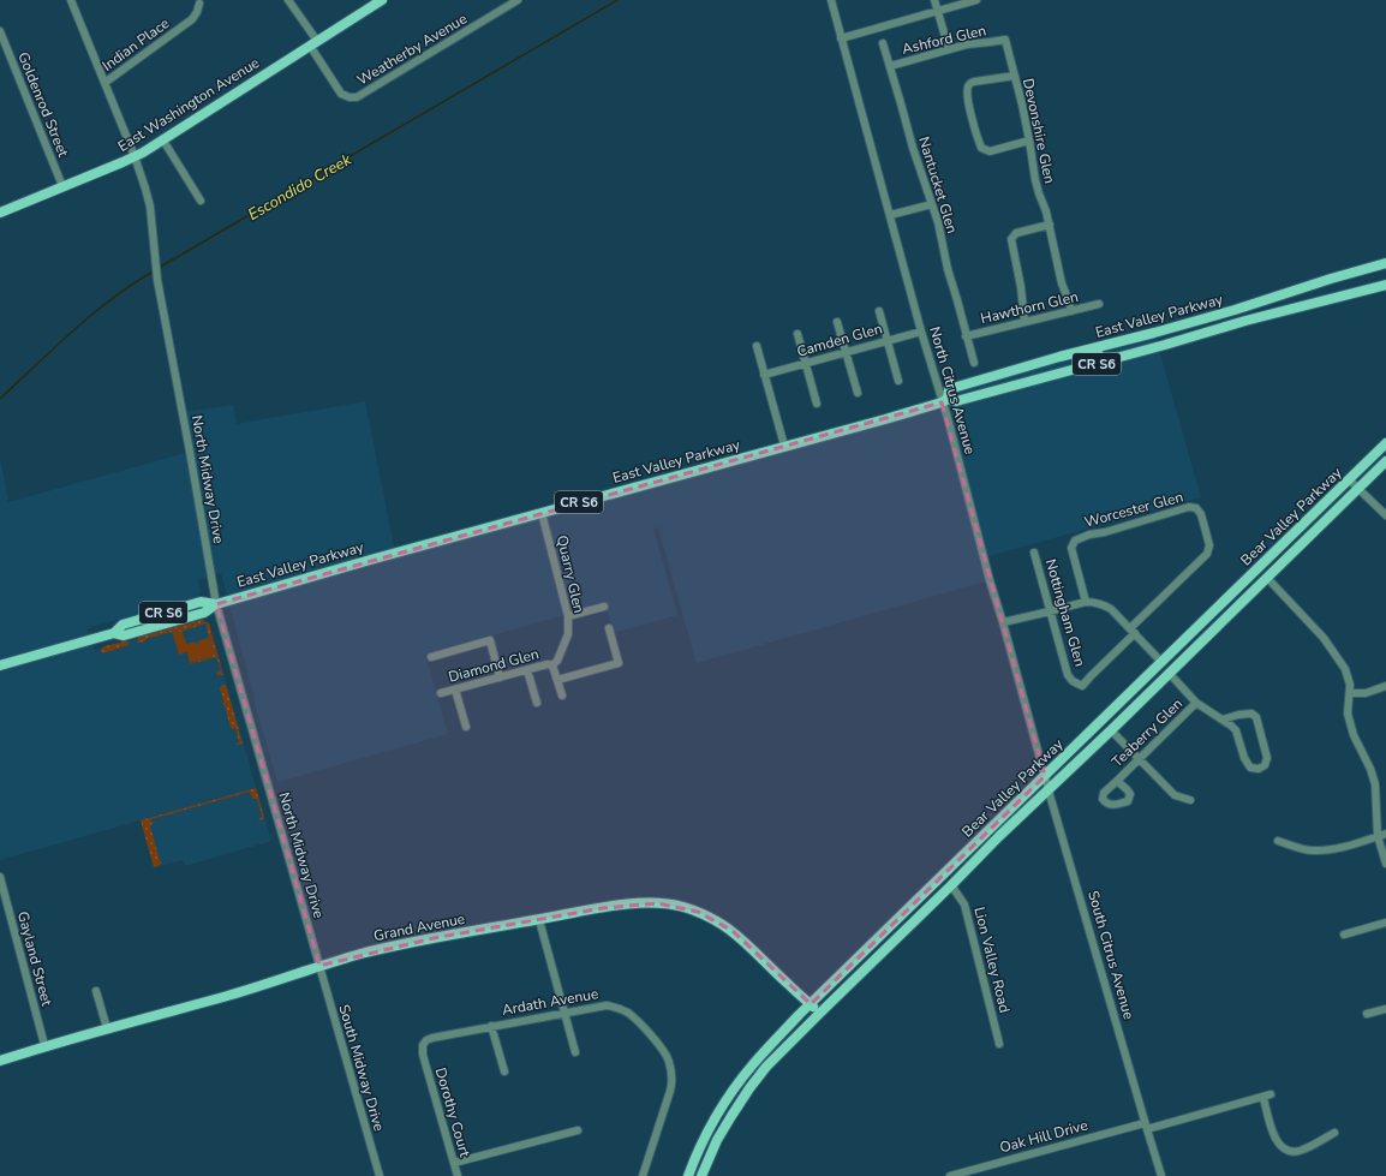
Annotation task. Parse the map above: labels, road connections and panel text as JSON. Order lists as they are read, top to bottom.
{
  "streets": {
    "main road": [
      "East Washington Avenue",
      "East Valley Parkway",
      "CR S6",
      "Bear Valley Parkway",
      "Grand Avenue"
    ],
    "street": [
      "Ashford Glen",
      "Indian Place",
      "Weatherby Avenue",
      "Goldenrod Street",
      "Devonshire Glen",
      "Nantucket Glen",
      "Hawthorn Glen",
      "Camden Glen",
      "North Citrus Avenue",
      "North Midway Drive",
      "Worcester Glen",
      "Quarry Glen",
      "Nottingham Glen",
      "Diamond Glen",
      "Teaberry Glen",
      "South Citrus Avenue",
      "Gayland Street",
      "Lion Valley Road",
      "Ardath Avenue",
      "South Midway Drive",
      "Dorothy Court",
      "Oak Hill Drive"
    ]
  },
  "crossings": [
    ["Ashford Glen", "Devonshire Glen"],
    ["Ashford Glen", "Nantucket Glen"],
    ["Indian Place", "North Midway Drive"],
    ["Weatherby Avenue", "East Washington Avenue"],
    ["Goldenrod Street", "East Washington Avenue"],
    ["East Washington Avenue", "North Midway Drive"],
    ["Devonshire Glen", "Hawthorn Glen"],
    ["Nantucket Glen", "Hawthorn Glen"],
    ["East Valley Parkway", "North Citrus Avenue"],
    ["East Valley Parkway", "North Midway Drive"],
    ["East Valley Parkway", "Quarry Glen"],
    ["Camden Glen", "North Citrus Avenue"],
    ["North Citrus Avenue", "Bear Valley Parkway"],
    ["North Citrus Avenue", "South Citrus Avenue"],
    ["North Midway Drive", "Grand Avenue"],
    ["North Midway Drive", "South Midway Drive"],
    ["Worcester Glen", "Nottingham Glen"],
    ["Bear Valley Parkway", "Grand Avenue"],
    ["Bear Valley Parkway", "South Citrus Avenue"],
    ["Bear Valley Parkway", "Lion Valley Road"],
    ["Quarry Glen", "Diamond Glen"],
    ["Grand Avenue", "Gayland Street"],
    ["Grand Avenue", "South Midway Drive"],
    ["South Citrus Avenue", "Oak Hill Drive"],
    ["Ardath Avenue", "Dorothy Court"]
  ],
  "water": ["Escondido Creek"]
}
